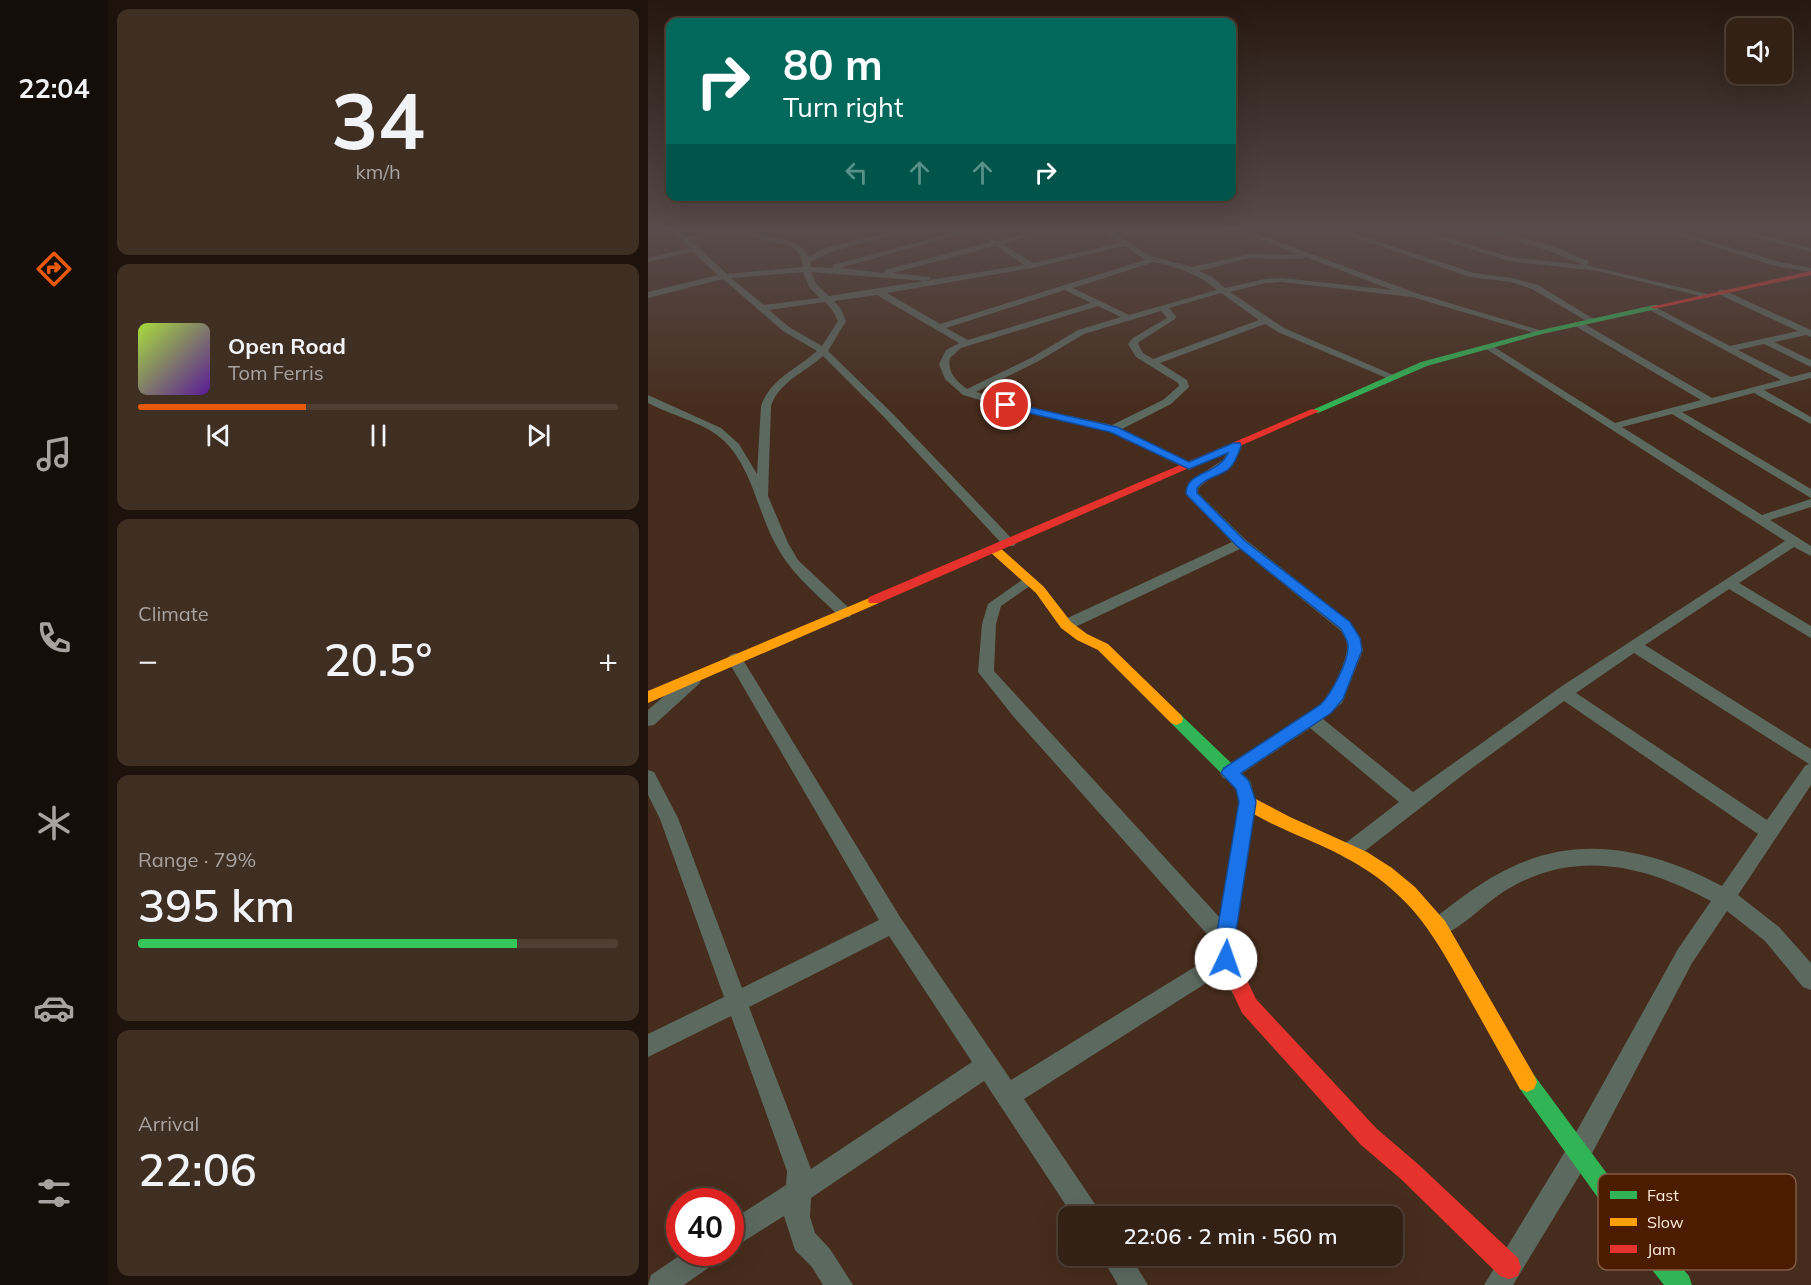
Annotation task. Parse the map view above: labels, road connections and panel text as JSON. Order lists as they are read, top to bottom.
{
  "legend": ["Fast", "Slow", "Jam"],
  "page": {
    "tabs": "22:04",
    "tile": [
      ["34", "km/h"],
      "Climate",
      ["Range · 79%", "395 km"],
      ["Arrival", "22:06"]
    ],
    "turn": ["80 m", "Turn right"],
    "song": ["Open Road", "Tom Ferris"],
    "heat": ["−", "20.5°", "+"],
    "limit": "40",
    "trip": "22:06 · 2 min · 560 m"
  }
}
